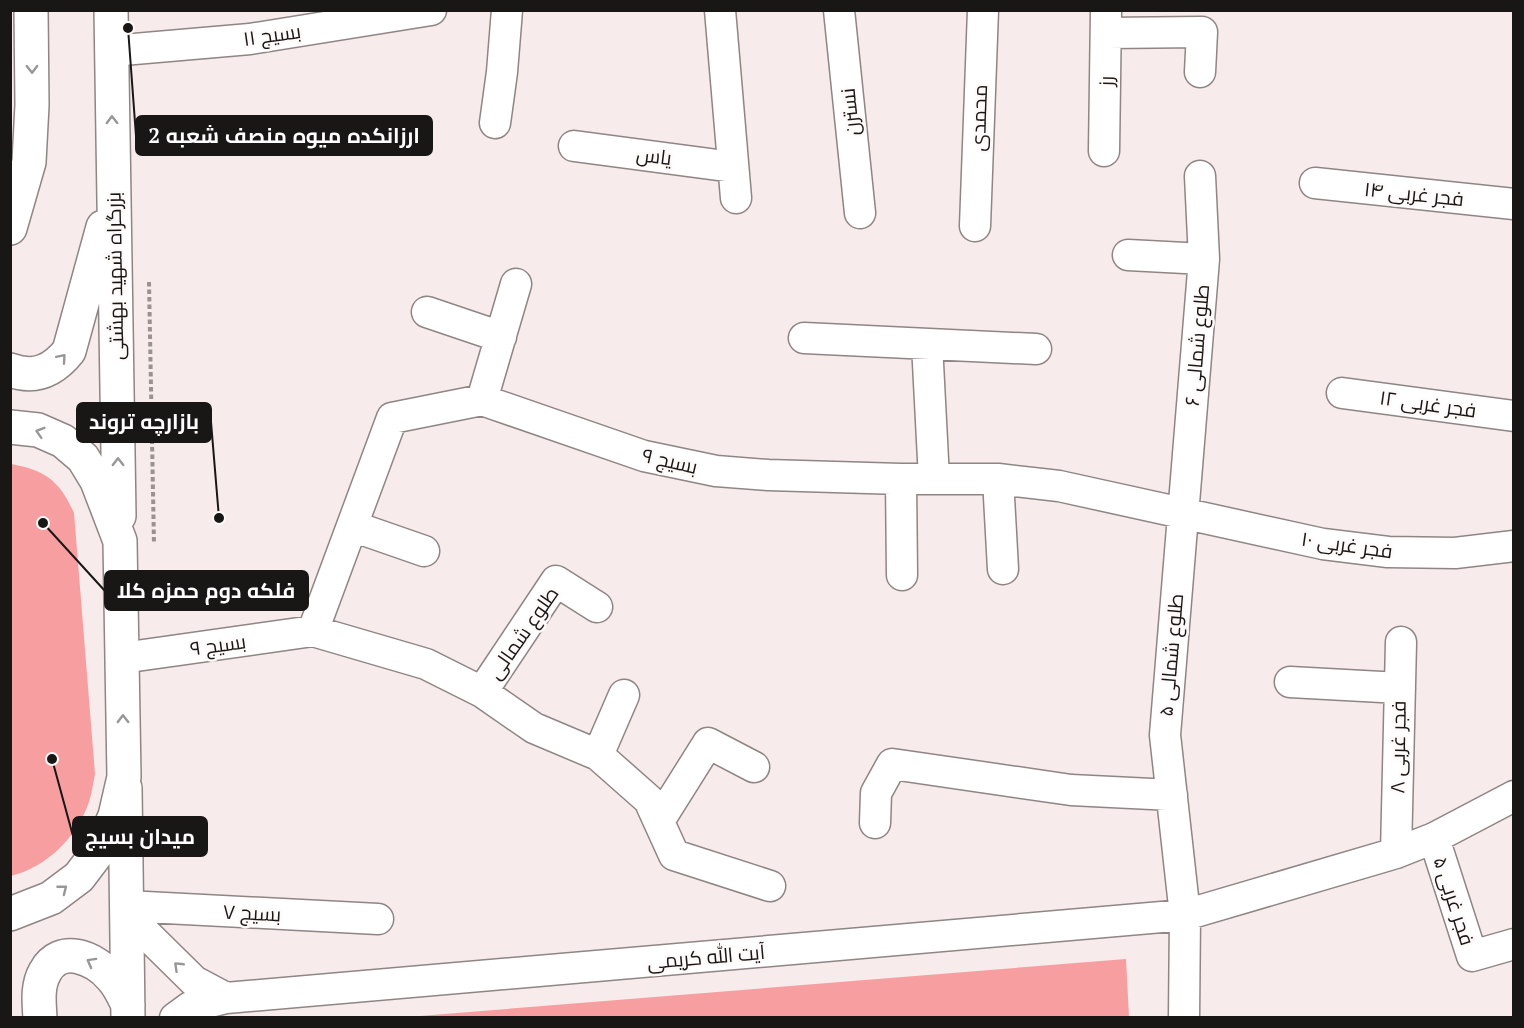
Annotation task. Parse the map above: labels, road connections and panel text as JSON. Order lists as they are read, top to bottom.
{
  "streets": {
    "main road": ["بزرگراه شهید بهشتی"],
    "street": [
      "بسیج ۱۱",
      "رز",
      "نسترن",
      "محمدی",
      "یاس",
      "فجر غربی ۱۴",
      "طلوع شمالی ۶",
      "فجر غربی ۱۲",
      "بسیج ۹",
      "فجر غربی ۱۰",
      "طلوع شمالی",
      "طلوع شمالی ۵",
      "فجر غربی ۸",
      "فجر غربی ۵",
      "بسیج ۷",
      "آیت الله کریمی"
    ]
  },
  "crossings": [
    ["بسیج ۱۱", "بزرگراه شهید بهشتی"],
    ["بزرگراه شهید بهشتی", "بسیج ۹"],
    ["طلوع شمالی ۶", "بسیج ۹"],
    ["طلوع شمالی ۶", "فجر غربی ۱۰"],
    ["طلوع شمالی ۶", "طلوع شمالی ۵"],
    ["بسیج ۹", "فجر غربی ۱۰"],
    ["بسیج ۹", "طلوع شمالی"],
    ["بسیج ۹", "طلوع شمالی ۵"],
    ["فجر غربی ۱۰", "طلوع شمالی ۵"],
    ["طلوع شمالی ۵", "آیت الله کریمی"],
    ["فجر غربی ۸", "آیت الله کریمی"],
    ["فجر غربی ۵", "آیت الله کریمی"]
  ],
  "one_way": ["بزرگراه شهید بهشتی"],
  "places": [
    "ارزانکده میوه منصف شعبه 2",
    "بازارچه تروند",
    "فلکه دوم حمزه کلا",
    "میدان بسیج"
  ]
}
